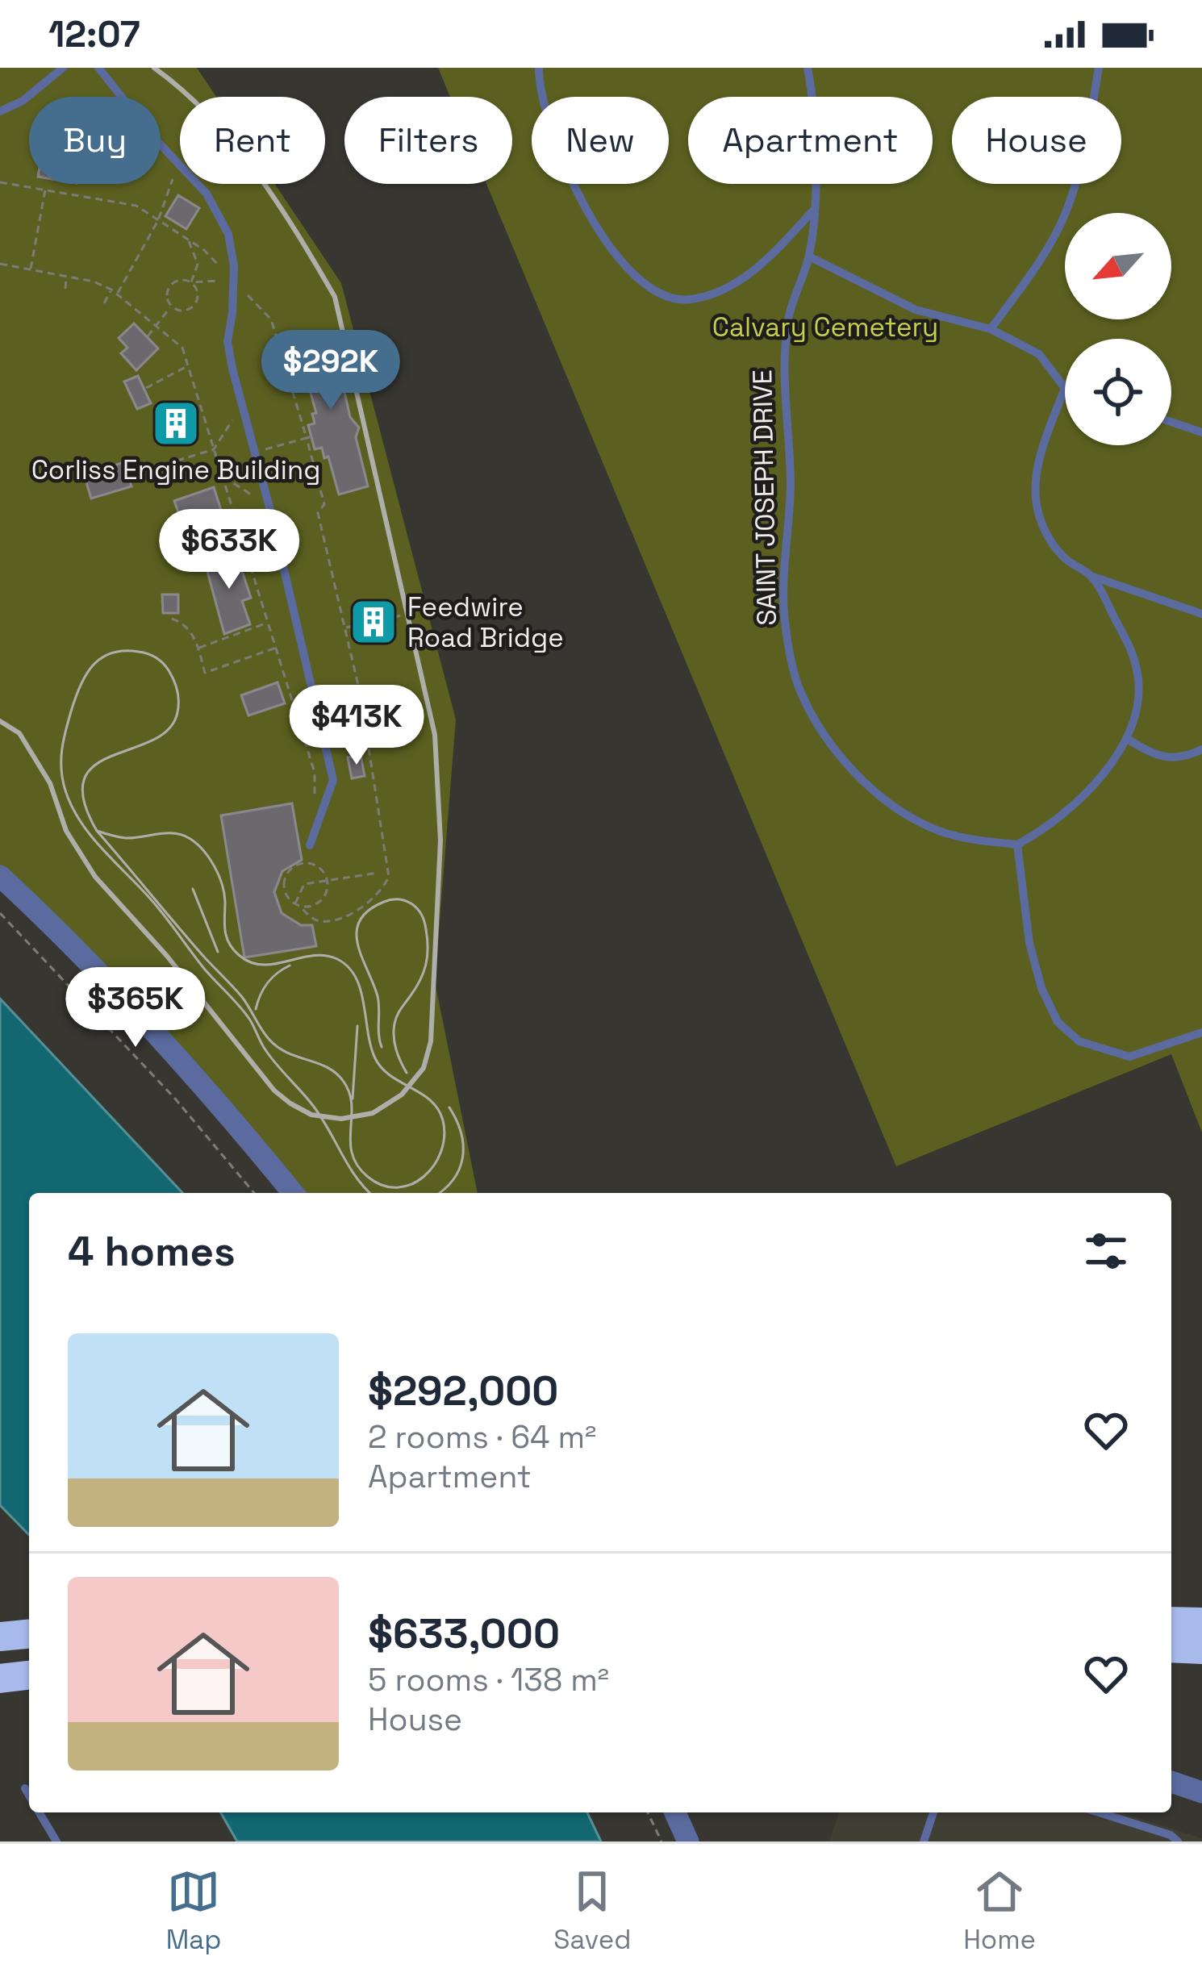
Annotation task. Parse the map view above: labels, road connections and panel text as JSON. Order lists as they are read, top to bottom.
{
  "streets": {
    "lane": ["SAINT JOSEPH DRIVE"]
  },
  "parks": ["Calvary Cemetery"],
  "places": {
    "building": ["Corliss Engine Building", "Feedwire Road Bridge"]
  },
  "north": "bottom left",
  "page": {
    "status": "12:07",
    "chip": [
      "Buy",
      "Rent",
      "Filters",
      "New",
      "Apartment",
      "House"
    ],
    "price": [
      "$292K",
      "$633K",
      "$413K",
      "$365K"
    ],
    "heading": "4 homes",
    "list": [
      {
        "name": "$292,000",
        "note": "2 rooms · 64 m² · Apartment"
      },
      {
        "name": "$633,000",
        "note": "5 rooms · 138 m² · House"
      }
    ],
    "tabs": ["Map", "Saved", "Home"]
  }
}
